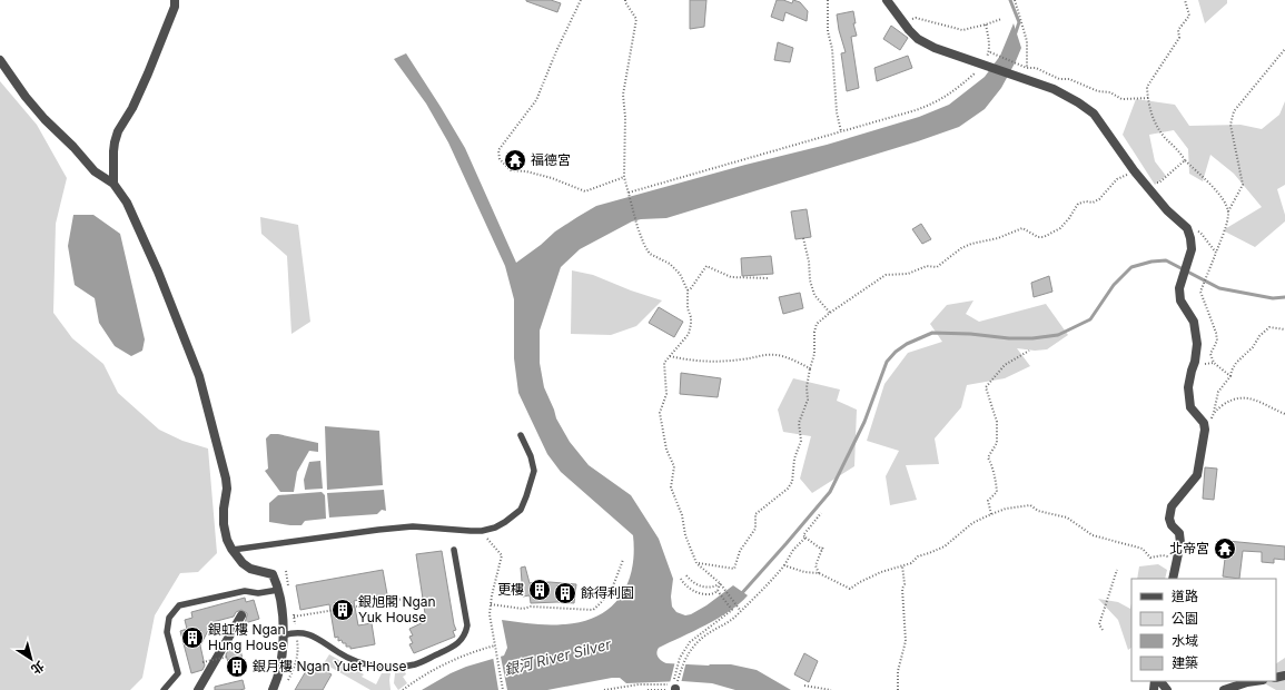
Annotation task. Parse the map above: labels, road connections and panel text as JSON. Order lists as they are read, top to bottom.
{
  "water": ["銀河 River Silver"],
  "places": {
    "temple": ["福德宮", "北帝宮"],
    "building": [
      "更樓",
      "餘得利園",
      "銀旭閣 Ngan Yuk House",
      "銀虹樓 Ngan Hung House",
      "銀月樓 Ngan Yuet House"
    ]
  },
  "legend": [
    "道路",
    "公園",
    "水域",
    "建築"
  ],
  "north": "bottom right"
}
